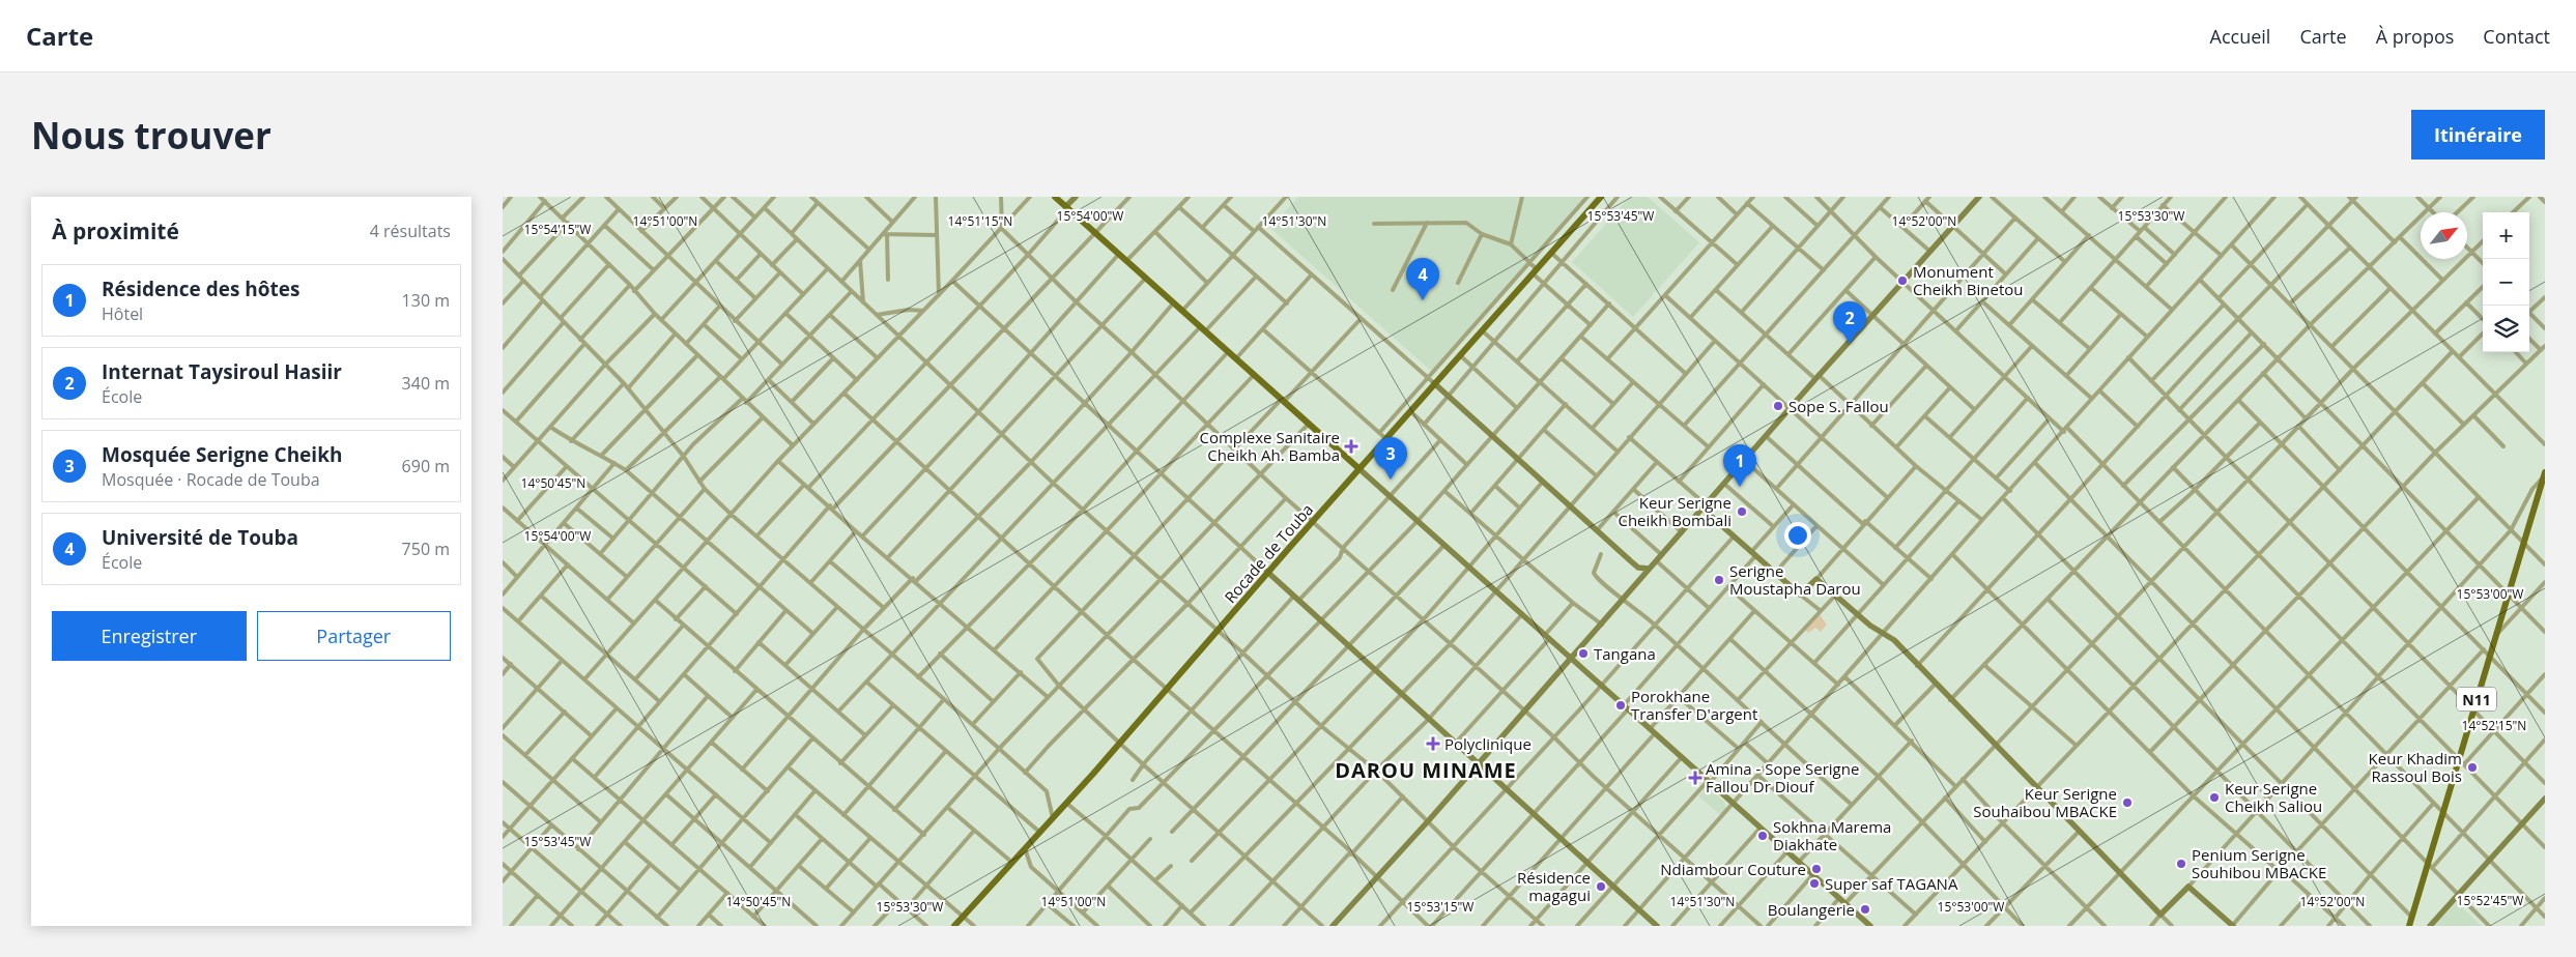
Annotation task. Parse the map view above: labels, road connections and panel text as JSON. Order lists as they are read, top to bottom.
{
  "streets": {
    "main road": ["Rocade de Touba", "N11"]
  },
  "districts": ["DAROU MINAME"],
  "places": {
    "other": [
      "Monument Cheikh Binetou",
      "Sope S. Fallou",
      "Keur Serigne Cheikh Bombali",
      "Serigne Moustapha Darou",
      "Tangana",
      "Porokhane Transfer D'argent",
      "Keur Khadim Rassoul Bois",
      "Keur Serigne Cheikh Saliou",
      "Keur Serigne Souhaibou MBACKE",
      "Sokhna Marema Diakhate",
      "Penium Serigne Souhibou MBACKE",
      "Ndiambour Couture",
      "Super saf TAGANA",
      "Résidence magagui",
      "Boulangerie"
    ],
    "health": ["Complexe Sanitaire Cheikh Ah. Bamba", "Polyclinique", "Amina - Sope Serigne Fallou Dr Diouf"]
  },
  "north": "top right",
  "page": {
    "header": "Carte",
    "nav": [
      "Accueil",
      "Carte",
      "À propos",
      "Contact"
    ],
    "buttons": [
      "Itinéraire",
      ["Enregistrer", "Partager"]
    ],
    "title": "Nous trouver",
    "heading": ["À proximité", "4 résultats"],
    "map_buttons": ["+", "−"],
    "pins": [
      "4",
      "2",
      "3",
      "1"
    ],
    "list": [
      {
        "mark": "1",
        "name": "Résidence des hôtes",
        "note": "Hôtel",
        "value": "130 m"
      },
      {
        "mark": "2",
        "name": "Internat Taysiroul Hasiir",
        "note": "École",
        "value": "340 m"
      },
      {
        "mark": "3",
        "name": "Mosquée Serigne Cheikh",
        "note": "Mosquée · Rocade de Touba",
        "value": "690 m"
      },
      {
        "mark": "4",
        "name": "Université de Touba",
        "note": "École",
        "value": "750 m"
      }
    ]
  },
  "coordinates": [
    "15°54'00\"W",
    "15°53'30\"W",
    "15°53'45\"W",
    "14°51'00\"N",
    "14°51'15\"N",
    "14°51'30\"N",
    "14°52'00\"N",
    "15°54'15\"W",
    "14°50'45\"N",
    "15°53'00\"W",
    "14°52'15\"N",
    "15°52'45\"W",
    "15°53'15\"W"
  ]
}
